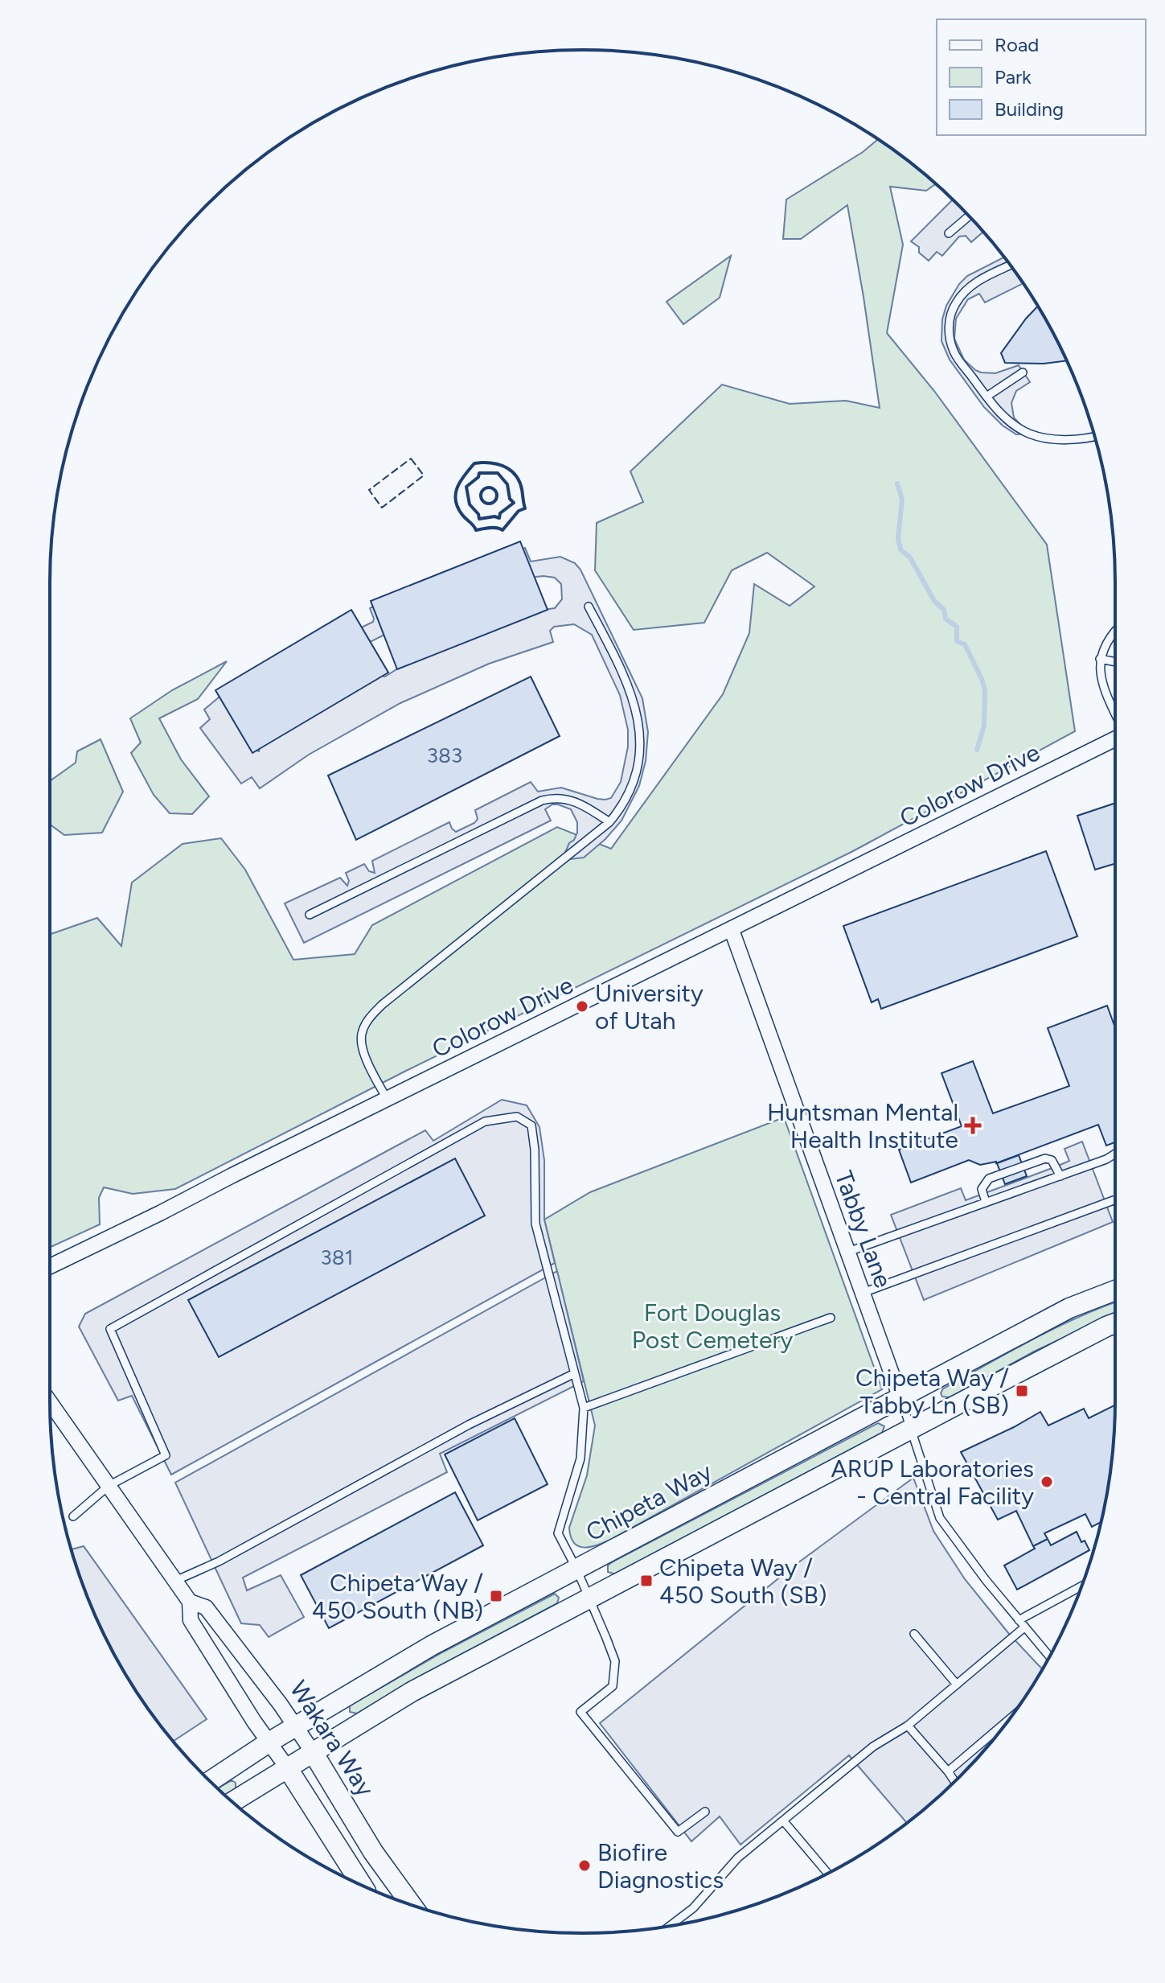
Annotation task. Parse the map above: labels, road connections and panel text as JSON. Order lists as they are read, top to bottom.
{
  "streets": {
    "street": [
      "Colorow Drive",
      "Tabby Lane",
      "Chipeta Way",
      "Wakara Way"
    ]
  },
  "crossings": [
    ["Colorow Drive", "Tabby Lane"],
    ["Tabby Lane", "Chipeta Way"],
    ["Chipeta Way", "Wakara Way"]
  ],
  "parks": ["Fort Douglas Post Cemetery"],
  "places": {
    "other": ["University of Utah", "ARUP Laboratories - Central Facility", "Biofire Diagnostics"],
    "health": ["Huntsman Mental Health Institute"],
    "transit": ["Chipeta Way / Tabby Ln (SB)", "Chipeta Way / 450 South (SB)", "Chipeta Way / 450 South (NB)"]
  },
  "house_numbers": ["383", "381"],
  "legend": ["Road", "Park", "Building"]
}
